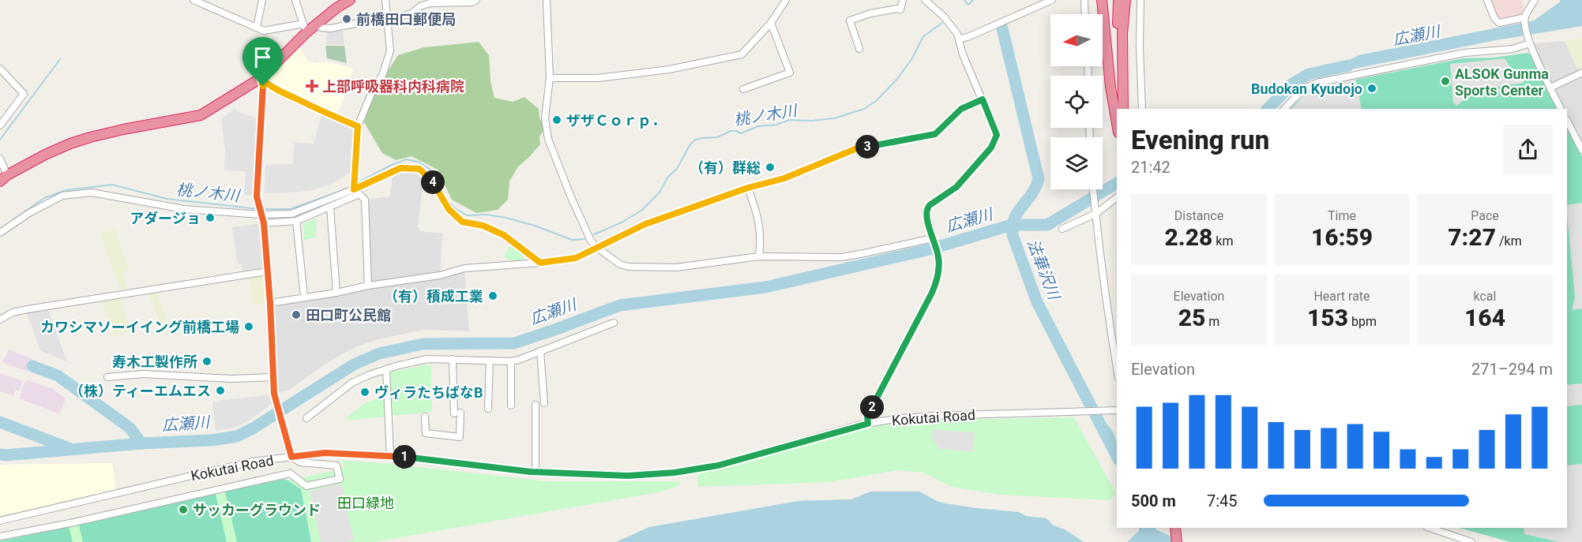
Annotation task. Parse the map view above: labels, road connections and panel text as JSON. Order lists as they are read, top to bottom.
{
  "streets": {
    "street": ["Kokutai Road"]
  },
  "water": ["広瀬川", "桃ノ木川", "法華沢川"],
  "parks": ["田口緑地"],
  "places": {
    "other": [
      "前橋田口郵便局",
      "ALSOK Gunma Sports Center",
      "Budokan Kyudojo",
      "ザザＣｏｒｐ．",
      "（有）群総",
      "アダージョ",
      "（有）積成工業",
      "田口町公民館",
      "カワシマソーイイング前橋工場",
      "寿木工製作所",
      "（株）ティーエムエス",
      "ヴィラたちばなB",
      "サッカーグラウンド"
    ],
    "health": ["上部呼吸器科内科病院"]
  },
  "north": "left",
  "page": {
    "heading": ["Evening run", "21:42"],
    "pins": [
      "3",
      "4",
      "2",
      "1"
    ],
    "stats": [
      ["Distance", "2.28 km"],
      ["Time", "16:59"],
      ["Pace", "7:27 /km"],
      ["Elevation", "25 m"],
      ["Heart rate", "153 bpm"],
      ["kcal", "164"]
    ],
    "chart": ["Elevation", "271–294 m"],
    "list": [
      {
        "name": "500 m",
        "note": "7:45"
      }
    ]
  }
}
